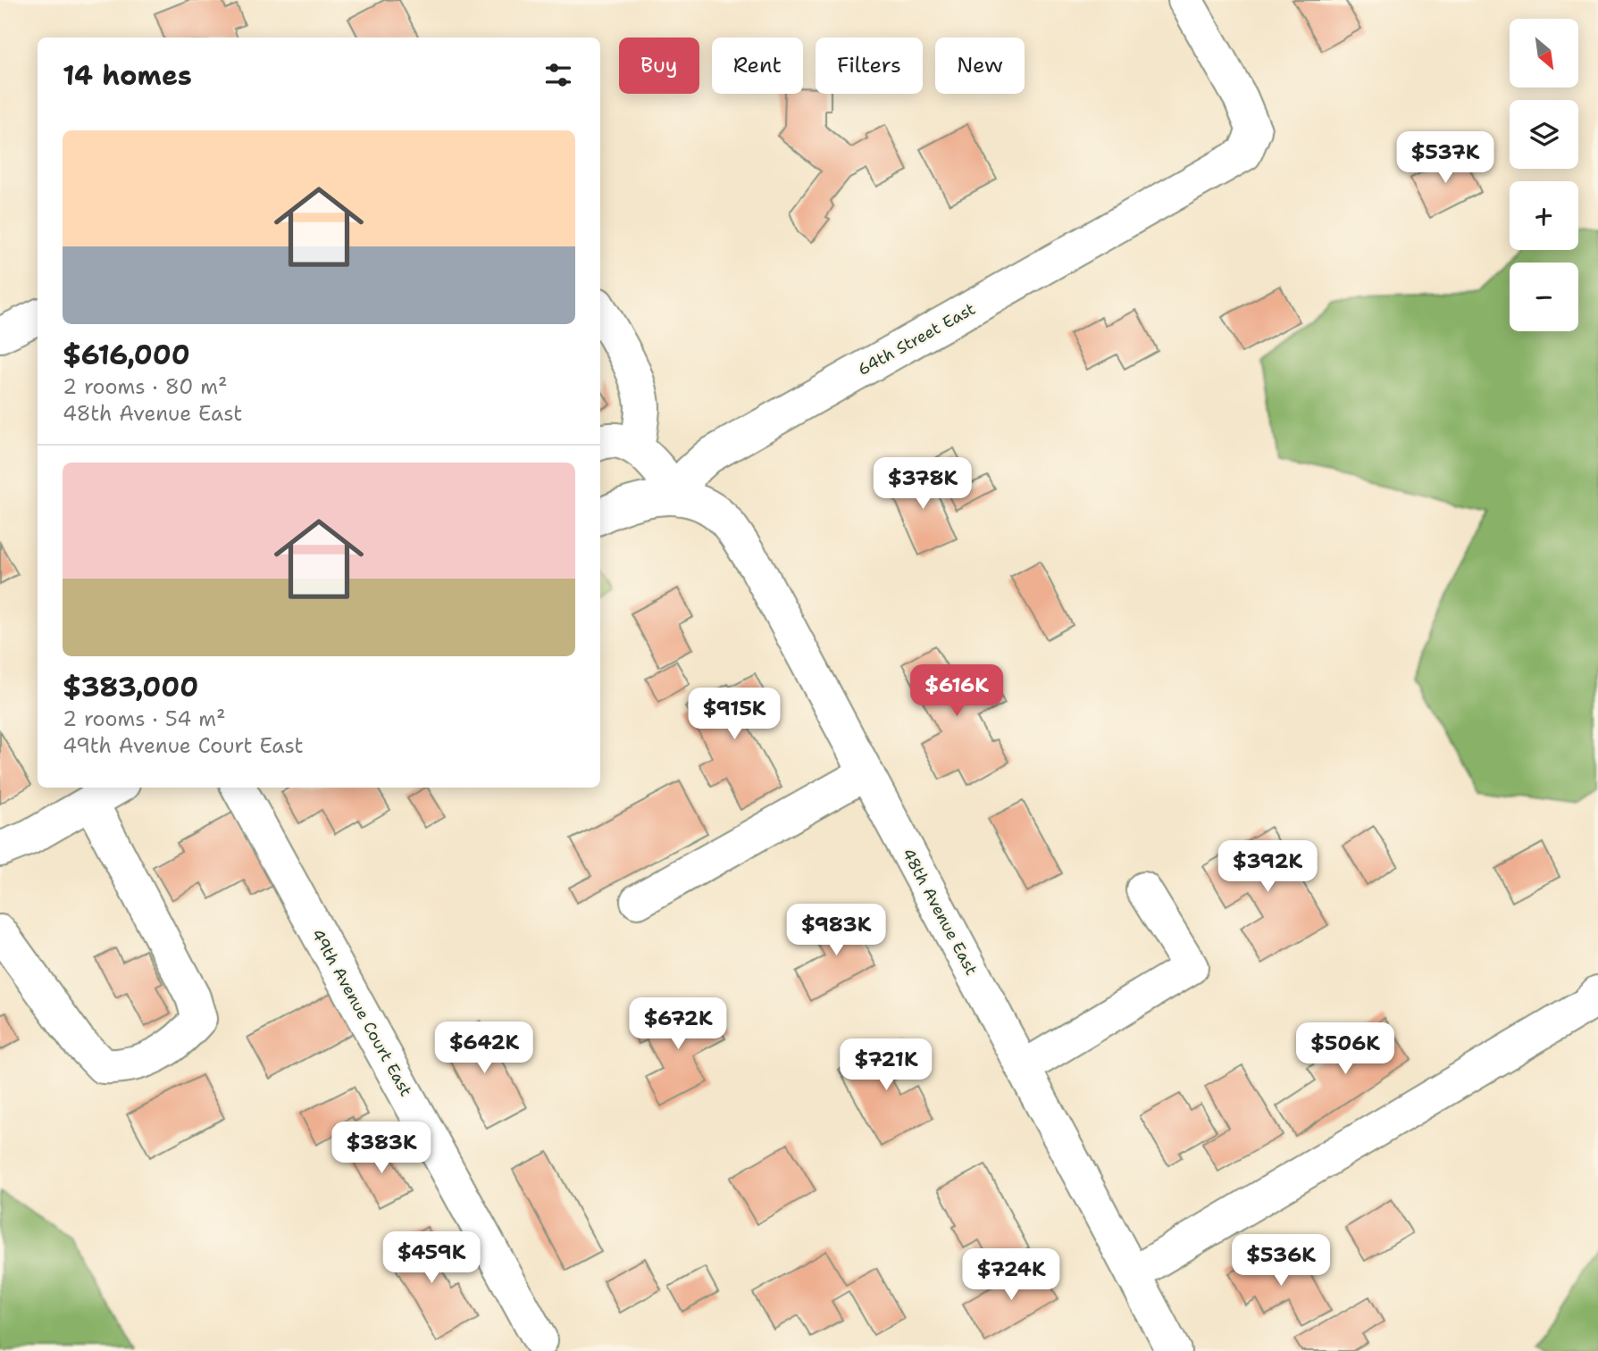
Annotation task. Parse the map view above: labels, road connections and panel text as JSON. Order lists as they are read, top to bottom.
{
  "streets": {
    "street": ["64th Street East", "48th Avenue East", "49th Avenue Court East"]
  },
  "crossings": [
    ["64th Street East", "48th Avenue East"]
  ],
  "north": "bottom right",
  "page": {
    "map_buttons": ["+", "−"],
    "chip": [
      "Buy",
      "Rent",
      "Filters",
      "New"
    ],
    "heading": "14 homes",
    "list": [
      {
        "name": "$616,000",
        "note": "2 rooms · 80 m² · 48th Avenue East"
      },
      {
        "name": "$383,000",
        "note": "2 rooms · 54 m² · 49th Avenue Court East"
      }
    ],
    "price": [
      "$537K",
      "$378K",
      "$616K",
      "$915K",
      "$392K",
      "$983K",
      "$672K",
      "$642K",
      "$506K",
      "$721K",
      "$383K",
      "$459K",
      "$536K",
      "$724K"
    ]
  }
}
